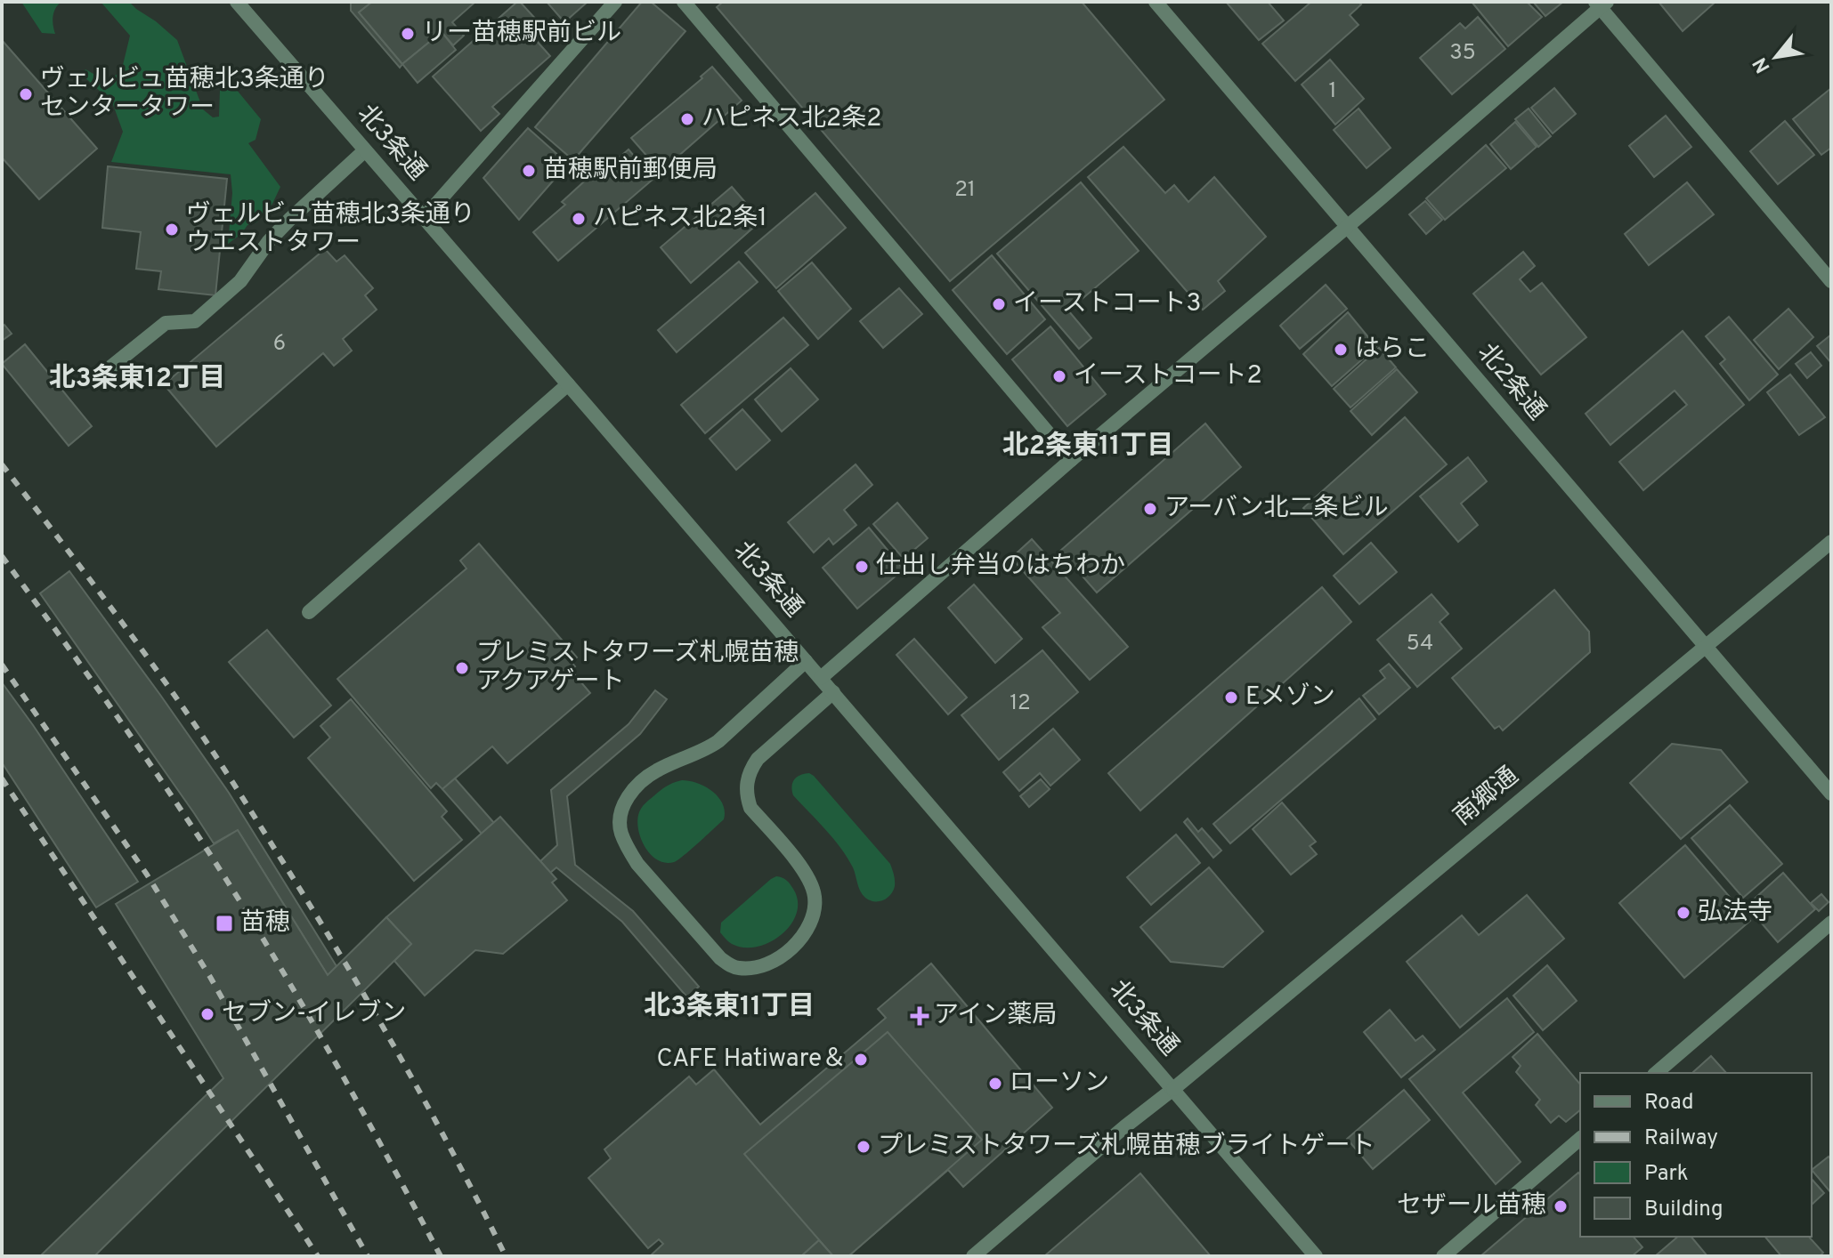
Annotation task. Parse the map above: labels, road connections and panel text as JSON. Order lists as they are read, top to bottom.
{
  "streets": {
    "street": ["北3条通", "北2条通", "南郷通"]
  },
  "crossings": [
    ["北3条通", "南郷通"],
    ["北2条通", "南郷通"]
  ],
  "districts": ["北3条東12丁目", "北2条東11丁目", "北3条東11丁目"],
  "places": {
    "other": [
      "リー苗穂駅前ビル",
      "ヴェルビュ苗穂北3条通り センタータワー",
      "ハピネス北2条2",
      "苗穂駅前郵便局",
      "ハピネス北2条1",
      "ヴェルビュ苗穂北3条通り ウエストタワー",
      "イーストコート3",
      "はらこ",
      "イーストコート2",
      "アーバン北二条ビル",
      "仕出し弁当のはちわか",
      "プレミストタワーズ札幌苗穂 アクアゲート",
      "Eメゾン",
      "弘法寺",
      "セブン-イレブン",
      "CAFE Hatiware＆",
      "ローソン",
      "プレミストタワーズ札幌苗穂ブライトゲート",
      "セザール苗穂"
    ],
    "transit": ["苗穂"],
    "health": ["アイン薬局"]
  },
  "house_numbers": [
    "35",
    "1",
    "21",
    "6",
    "54",
    "12"
  ],
  "legend": [
    "Road",
    "Railway",
    "Park",
    "Building"
  ],
  "north": "bottom left"
}
